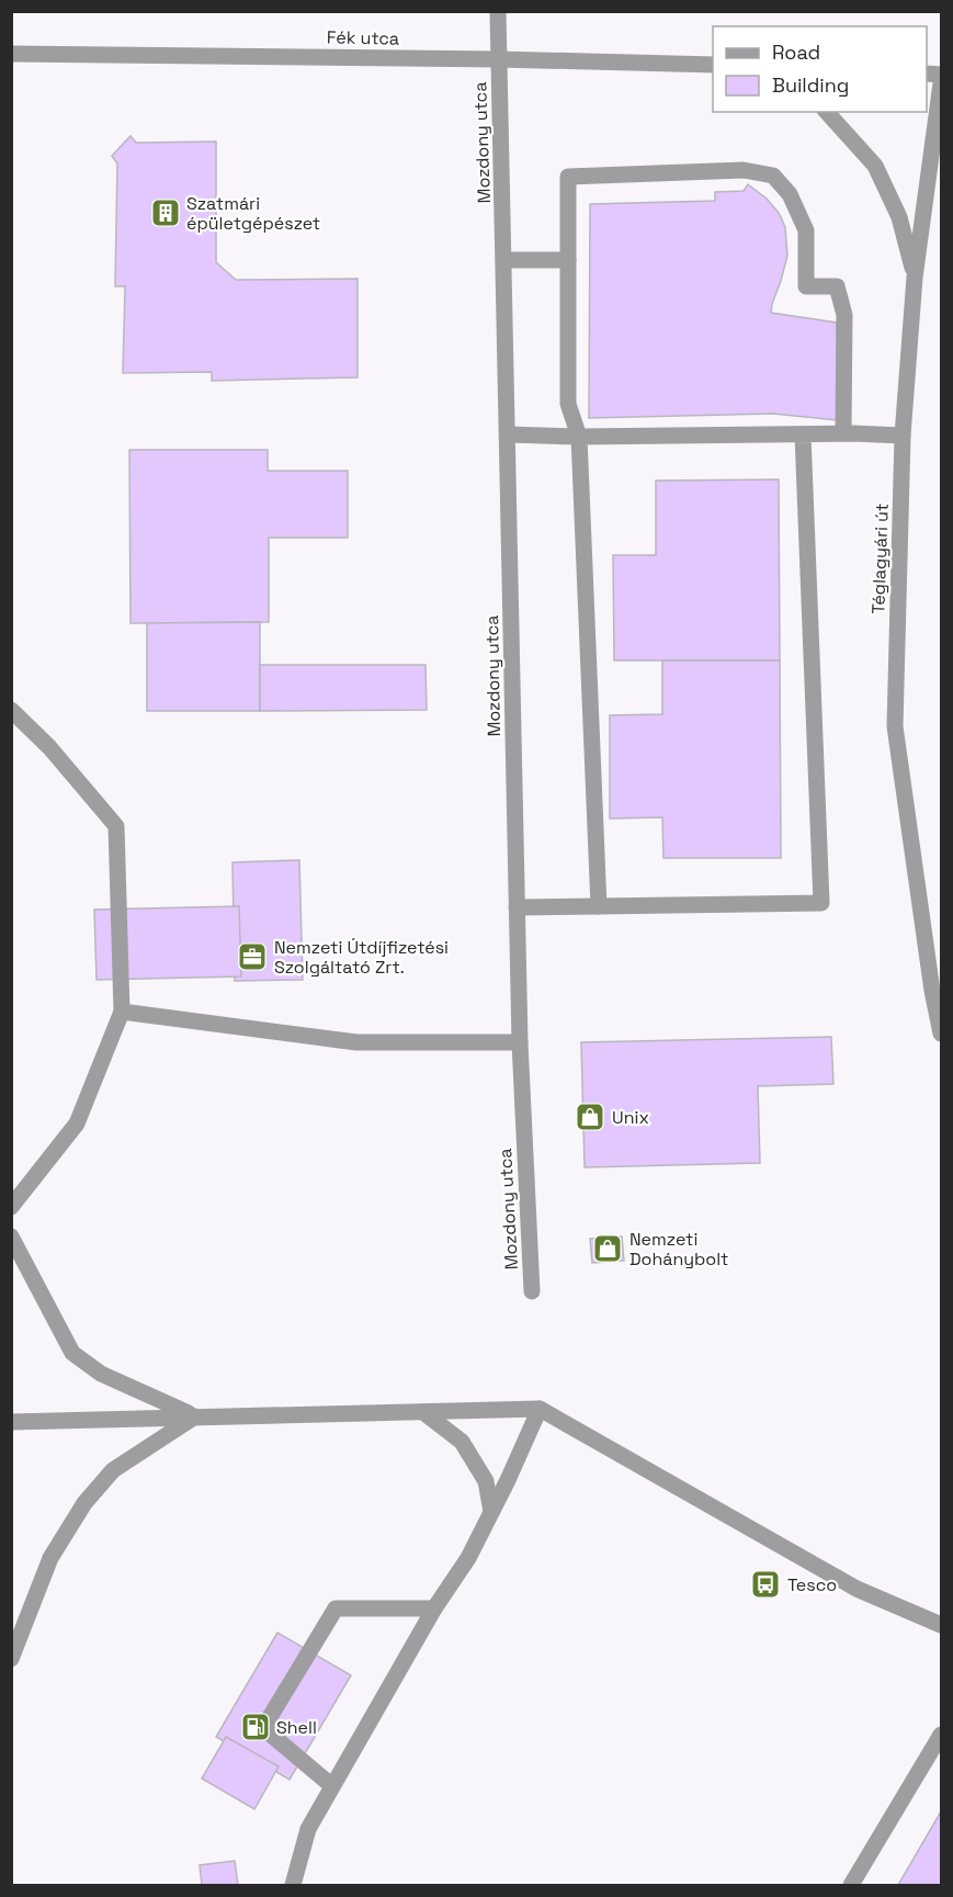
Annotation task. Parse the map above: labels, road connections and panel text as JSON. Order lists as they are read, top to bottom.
{
  "streets": {
    "street": ["Fék utca", "Mozdony utca", "Téglagyári út"]
  },
  "crossings": [
    ["Fék utca", "Mozdony utca"]
  ],
  "places": {
    "building": ["Szatmári épületgépészet"],
    "office": ["Nemzeti Útdíjfizetési Szolgáltató Zrt."],
    "shop": ["Unix", "Nemzeti Dohánybolt"],
    "bus stop": ["Tesco"],
    "fuel station": ["Shell"]
  },
  "legend": ["Road", "Building"]
}
